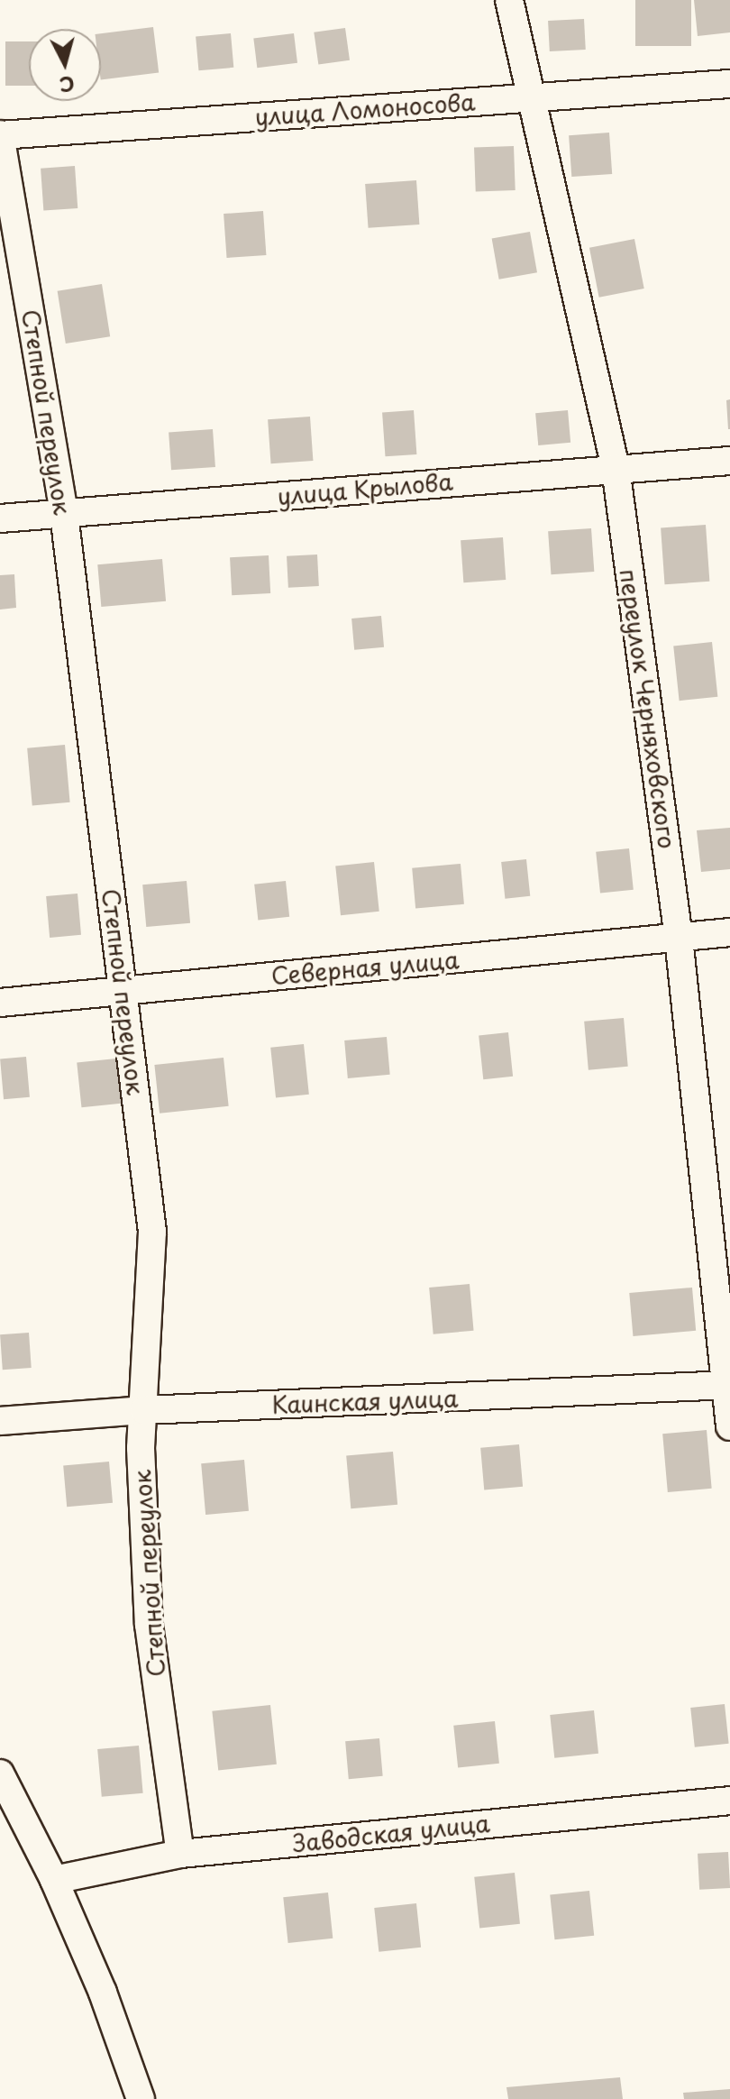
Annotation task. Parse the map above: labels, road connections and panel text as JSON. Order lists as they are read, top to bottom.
{
  "streets": {
    "street": [
      "улица Ломоносова",
      "Степной переулок",
      "улица Крылова",
      "переулок Черняховского",
      "Северная улица",
      "Каинская улица",
      "Заводская улица"
    ]
  },
  "crossings": [
    ["улица Ломоносова", "Степной переулок"],
    ["улица Ломоносова", "переулок Черняховского"],
    ["Степной переулок", "улица Крылова"],
    ["Степной переулок", "Северная улица"],
    ["Степной переулок", "Каинская улица"],
    ["Степной переулок", "Заводская улица"],
    ["улица Крылова", "переулок Черняховского"],
    ["переулок Черняховского", "Северная улица"],
    ["переулок Черняховского", "Каинская улица"]
  ],
  "north": "bottom"
}
